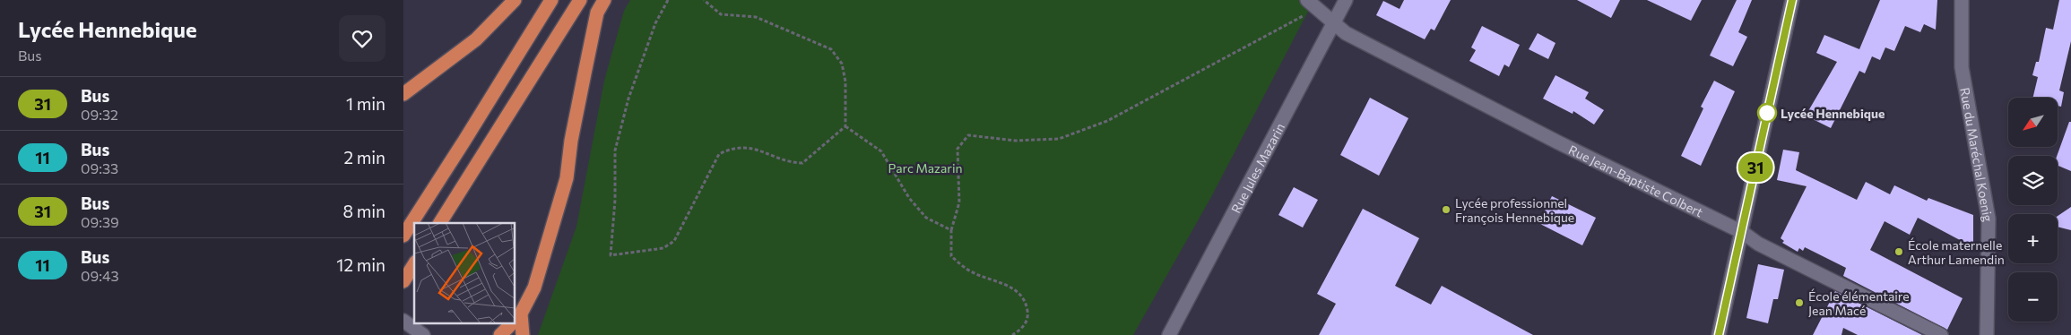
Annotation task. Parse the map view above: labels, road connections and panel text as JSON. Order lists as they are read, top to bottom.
{
  "streets": {
    "street": ["Rue du Maréchal Koenig", "Rue Jules Mazarin", "Rue Jean-Baptiste Colbert"]
  },
  "crossings": [
    ["Rue Jules Mazarin", "Rue Jean-Baptiste Colbert"]
  ],
  "parks": ["Parc Mazarin"],
  "places": [
    "Lycée Hennebique",
    "Lycée professionnel François Hennebique",
    "École maternelle Arthur Lamendin",
    "École élémentaire Jean Macé"
  ],
  "lines": ["bus line 31"],
  "north": "bottom left",
  "page": {
    "heading": ["Lycée Hennebique", "Bus"],
    "on_map": "31",
    "list": [
      {
        "mark": "31",
        "name": "Bus",
        "note": "09:32",
        "value": "1 min"
      },
      {
        "mark": "11",
        "name": "Bus",
        "note": "09:33",
        "value": "2 min"
      },
      {
        "mark": "31",
        "name": "Bus",
        "note": "09:39",
        "value": "8 min"
      },
      {
        "mark": "11",
        "name": "Bus",
        "note": "09:43",
        "value": "12 min"
      }
    ],
    "map_buttons": ["+", "−"]
  }
}
